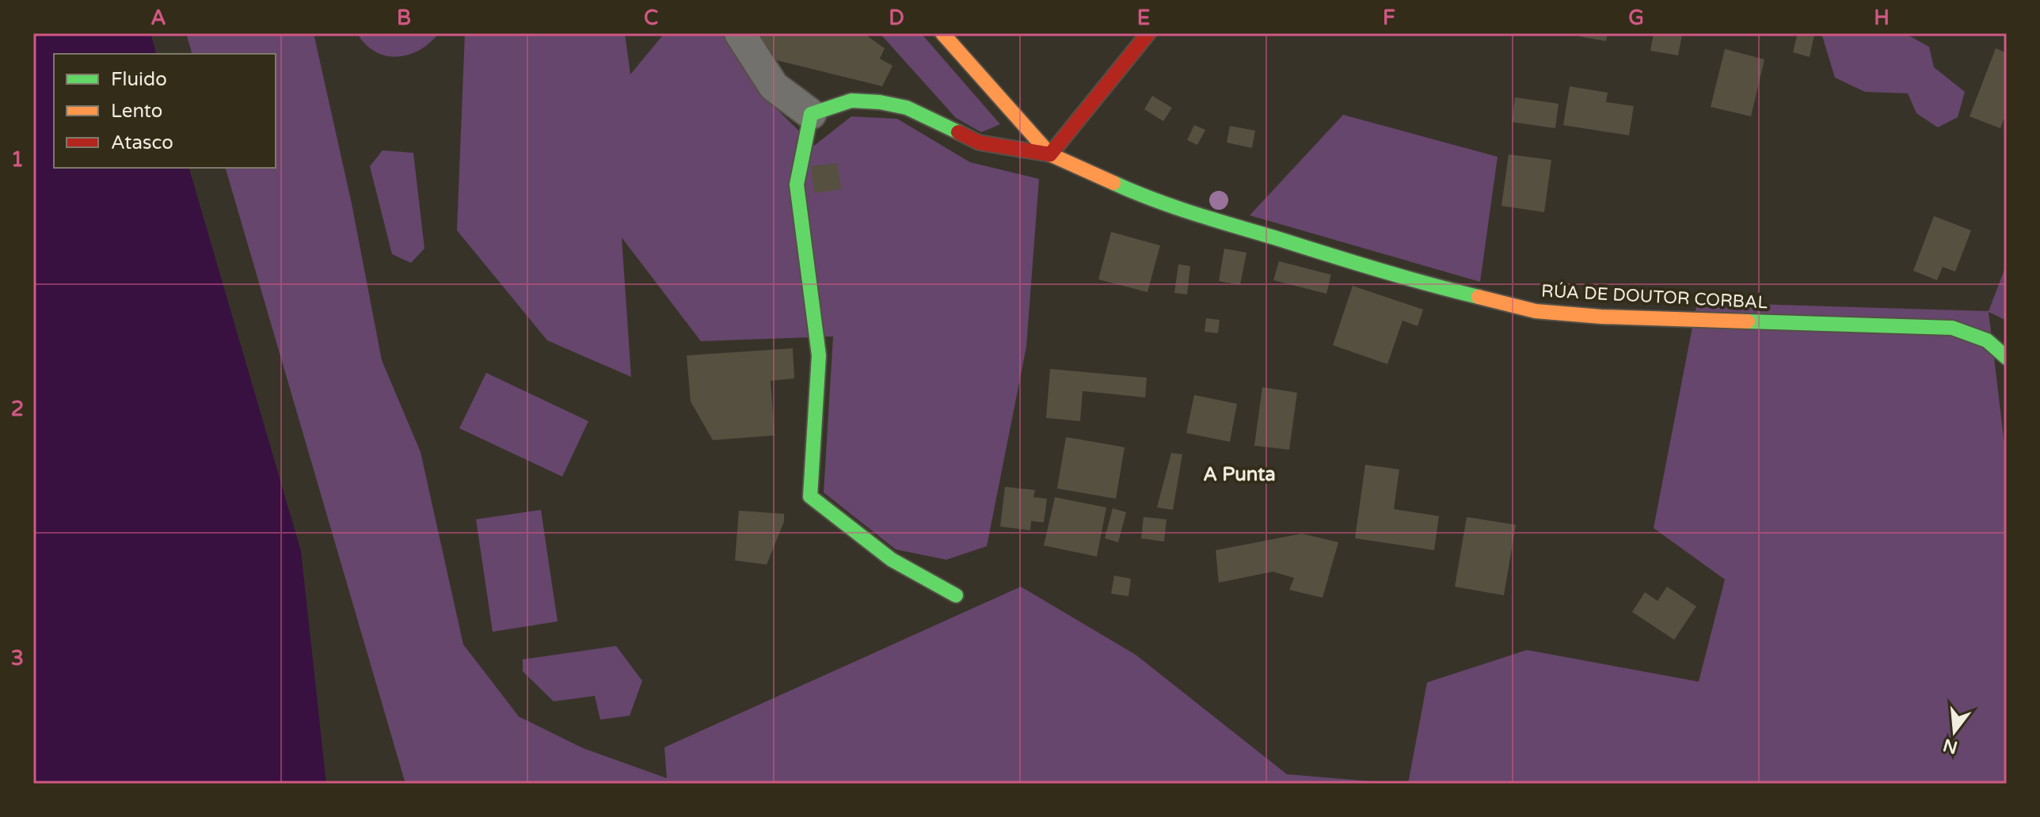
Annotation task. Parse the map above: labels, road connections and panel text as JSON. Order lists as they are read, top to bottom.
{
  "streets": {
    "street": ["RÚA DE DOUTOR CORBAL"]
  },
  "districts": ["A Punta"],
  "legend": ["Fluido", "Lento", "Atasco"],
  "north": "bottom",
  "grid": {
    "columns": [
      "A",
      "B",
      "C",
      "D",
      "E",
      "F",
      "G",
      "H"
    ],
    "rows": ["1", "2", "3"]
  }
}
